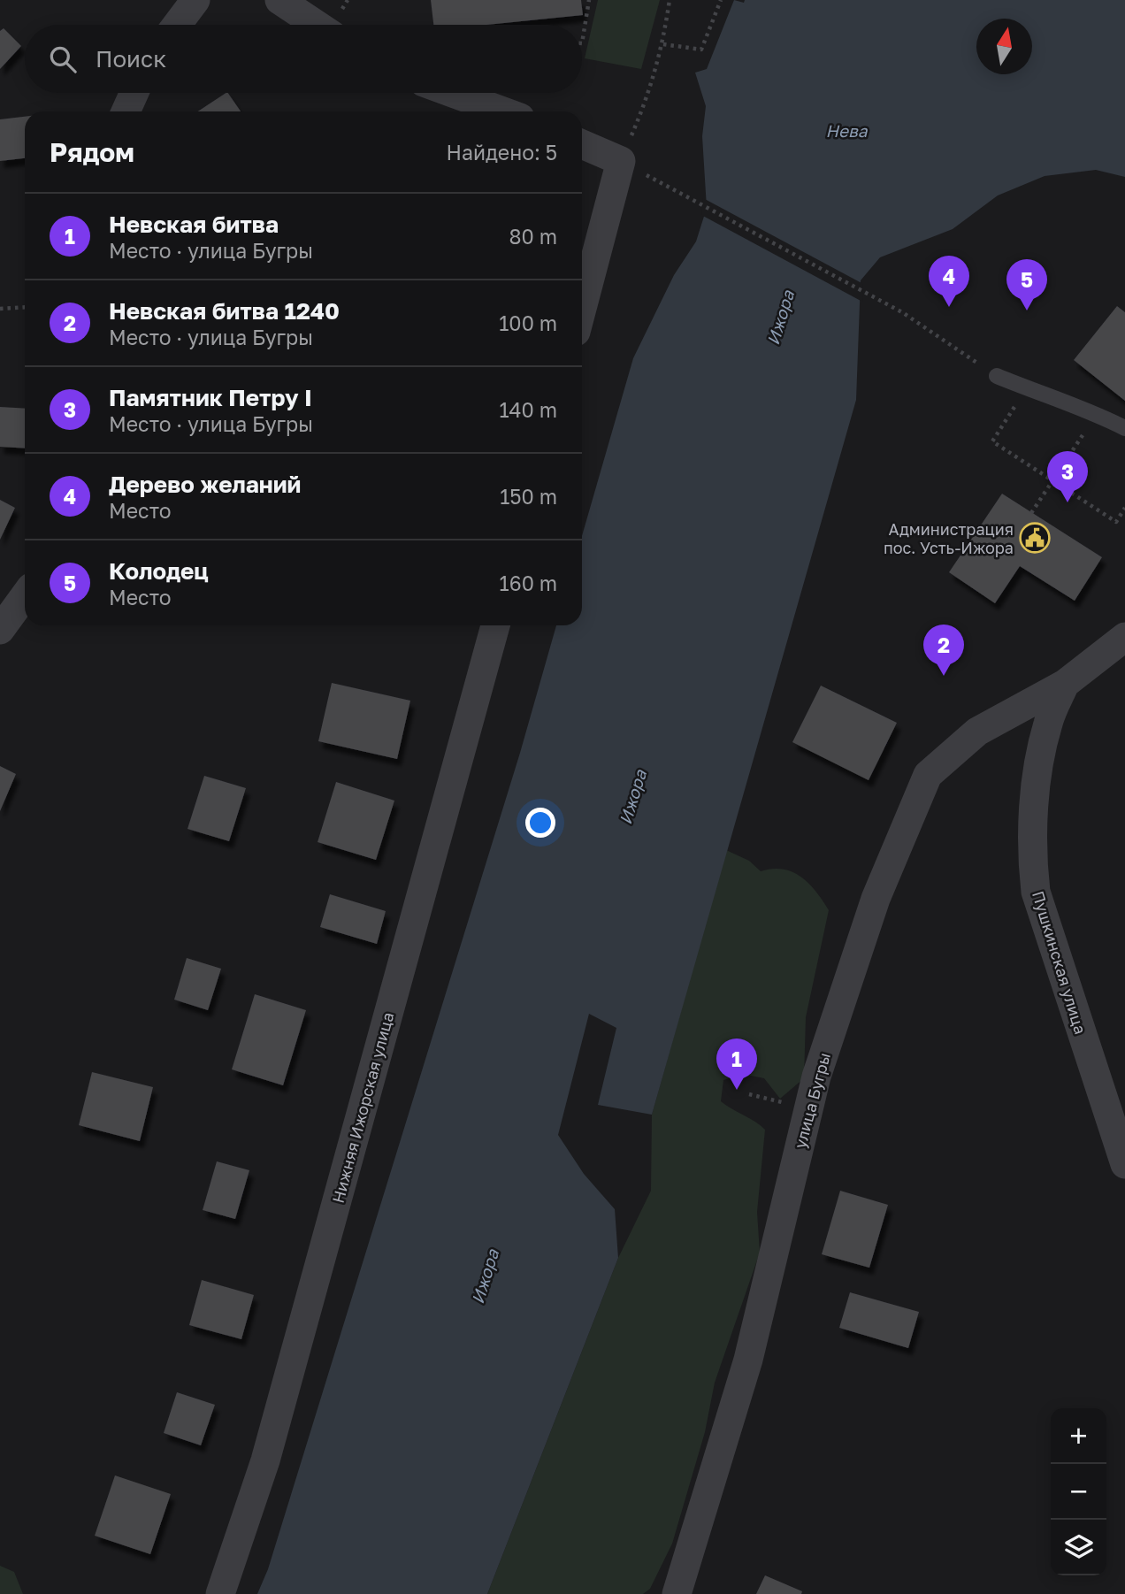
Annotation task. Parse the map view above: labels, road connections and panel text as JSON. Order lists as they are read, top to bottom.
{
  "streets": {
    "street": ["Пушкинская улица", "улица Бугры", "Нижняя Ижорская улица"]
  },
  "crossings": [
    ["Пушкинская улица", "улица Бугры"]
  ],
  "water": ["Нева", "Ижора"],
  "places": {
    "public building": ["Администрация пос. Усть-Ижора"]
  },
  "north": "top",
  "page": {
    "search": "Поиск",
    "heading": ["Рядом", "Найдено: 5"],
    "list": [
      {
        "mark": "1",
        "name": "Невская битва",
        "note": "Место · улица Бугры",
        "value": "80 m"
      },
      {
        "mark": "2",
        "name": "Невская битва 1240",
        "note": "Место · улица Бугры",
        "value": "100 m"
      },
      {
        "mark": "3",
        "name": "Памятник Петру I",
        "note": "Место · улица Бугры",
        "value": "140 m"
      },
      {
        "mark": "4",
        "name": "Дерево желаний",
        "note": "Место",
        "value": "150 m"
      },
      {
        "mark": "5",
        "name": "Колодец",
        "note": "Место",
        "value": "160 m"
      }
    ],
    "pins": [
      "4",
      "5",
      "3",
      "2",
      "1"
    ],
    "map_buttons": ["+", "−"]
  }
}
